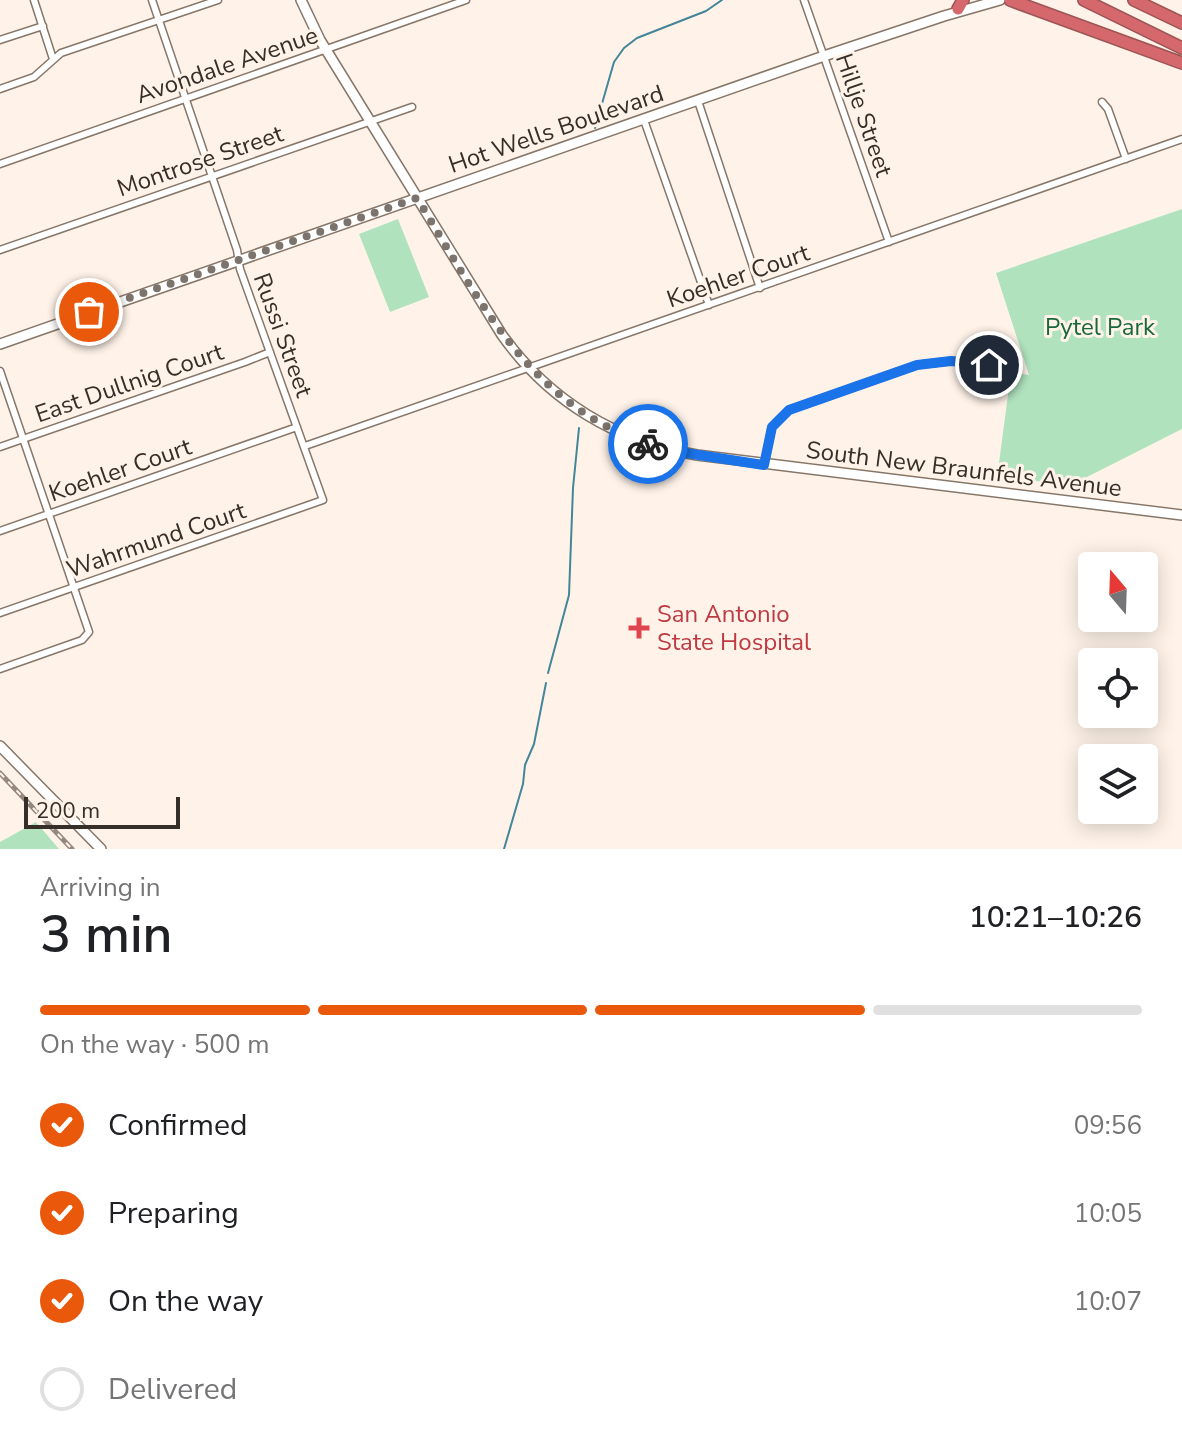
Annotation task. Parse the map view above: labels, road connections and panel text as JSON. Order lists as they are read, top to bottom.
{
  "streets": {
    "main road": ["Hot Wells Boulevard", "South New Braunfels Avenue"],
    "street": [
      "Avondale Avenue",
      "Hillje Street",
      "Montrose Street",
      "Koehler Court",
      "Russi Street",
      "East Dullnig Court",
      "Wahrmund Court"
    ]
  },
  "crossings": [
    ["Avondale Avenue", "Russi Street"],
    ["Avondale Avenue", "South New Braunfels Avenue"],
    ["Hillje Street", "Hot Wells Boulevard"],
    ["Hillje Street", "Koehler Court"],
    ["Hot Wells Boulevard", "Russi Street"],
    ["Hot Wells Boulevard", "South New Braunfels Avenue"],
    ["Montrose Street", "Russi Street"],
    ["Montrose Street", "South New Braunfels Avenue"],
    ["Koehler Court", "Russi Street"],
    ["Koehler Court", "South New Braunfels Avenue"],
    ["Russi Street", "East Dullnig Court"],
    ["Russi Street", "Wahrmund Court"]
  ],
  "parks": ["Pytel Park"],
  "places": {
    "health": ["San Antonio State Hospital"]
  },
  "scale_bar": "200 m",
  "north": "top",
  "page": {
    "scale": "200 m",
    "heading": ["3 min", "Arriving in", "10:21–10:26"],
    "bar": "On the way · 500 m",
    "list": [
      ["Confirmed", "09:56"],
      ["Preparing", "10:05"],
      ["On the way", "10:07"],
      "Delivered"
    ]
  }
}
